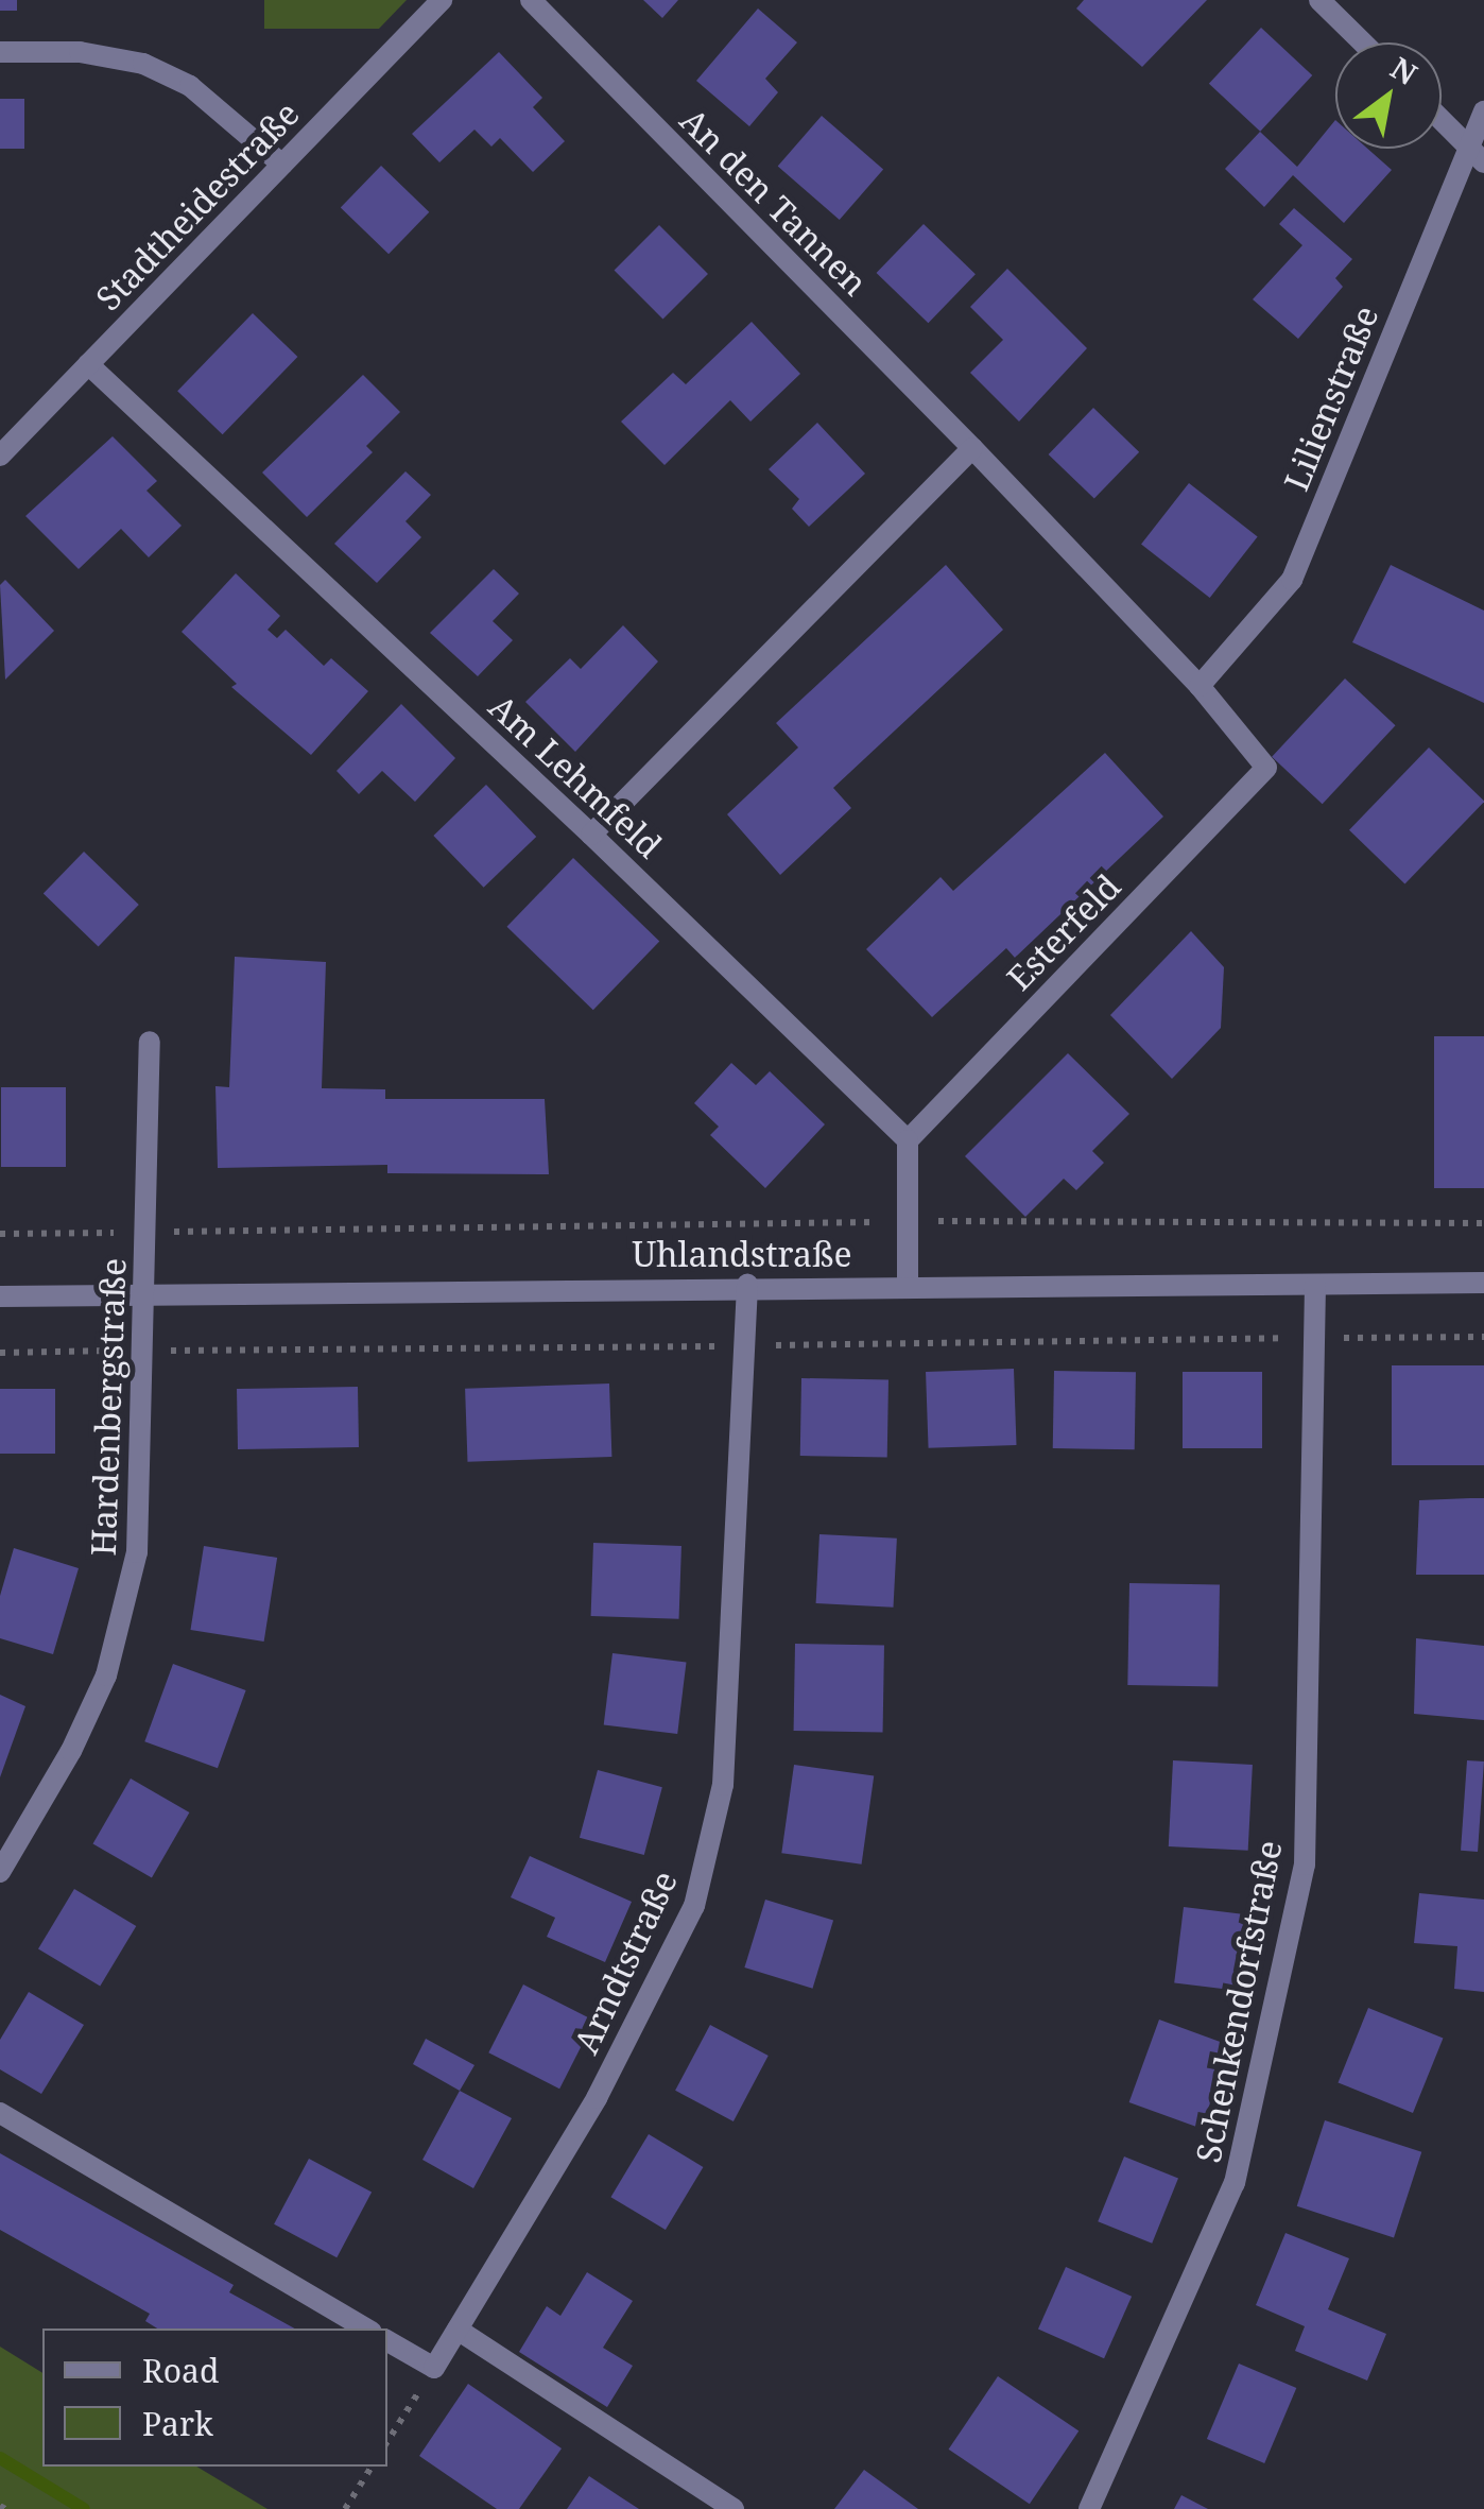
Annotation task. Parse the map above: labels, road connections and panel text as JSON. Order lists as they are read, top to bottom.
{
  "streets": {
    "street": [
      "An den Tannen",
      "Stadtheidestraße",
      "Lilienstraße",
      "Am Lehmfeld",
      "Esterfeld",
      "Uhlandstraße",
      "Hardenbergstraße",
      "Arndtstraße",
      "Schenkendorfstraße"
    ]
  },
  "crossings": [
    ["An den Tannen", "Lilienstraße"],
    ["An den Tannen", "Esterfeld"],
    ["Stadtheidestraße", "Am Lehmfeld"],
    ["Am Lehmfeld", "Esterfeld"],
    ["Uhlandstraße", "Hardenbergstraße"],
    ["Uhlandstraße", "Arndtstraße"],
    ["Uhlandstraße", "Schenkendorfstraße"]
  ],
  "legend": ["Road", "Park"],
  "north": "top right"
}
